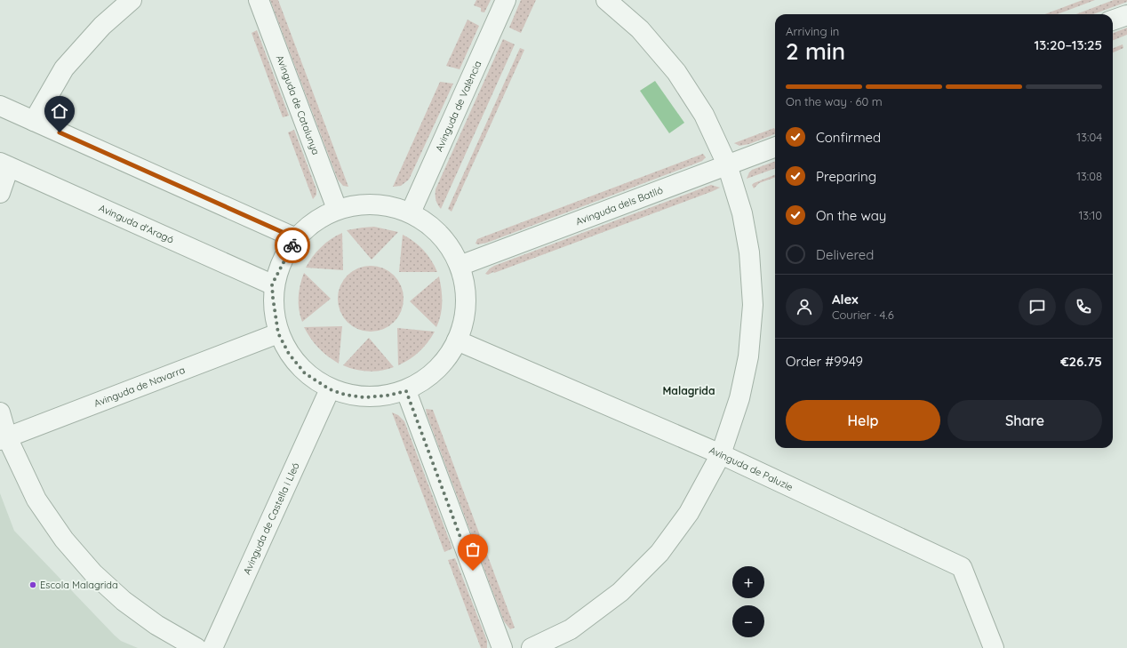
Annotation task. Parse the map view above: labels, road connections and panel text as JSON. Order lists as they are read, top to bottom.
{
  "streets": {
    "street": [
      "Avinguda de Catalunya",
      "Avinguda de València",
      "Avinguda dels Batlló",
      "Avinguda d'Aragó",
      "Avinguda de Navarra",
      "Avinguda de Paluzie",
      "Avinguda de Castella i Lleó"
    ]
  },
  "districts": ["Malagrida"],
  "places": ["Escola Malagrida"],
  "page": {
    "heading": ["2 min", "Arriving in", "13:20–13:25"],
    "panel": [
      "Alex",
      "Courier · 4.6",
      "Order #9949",
      "€26.75"
    ],
    "bar": "On the way · 60 m",
    "list": [
      ["Confirmed", "13:04"],
      ["Preparing", "13:08"],
      ["On the way", "13:10"],
      "Delivered"
    ],
    "buttons": ["Help", "Share"],
    "map_buttons": ["+", "−"]
  }
}
